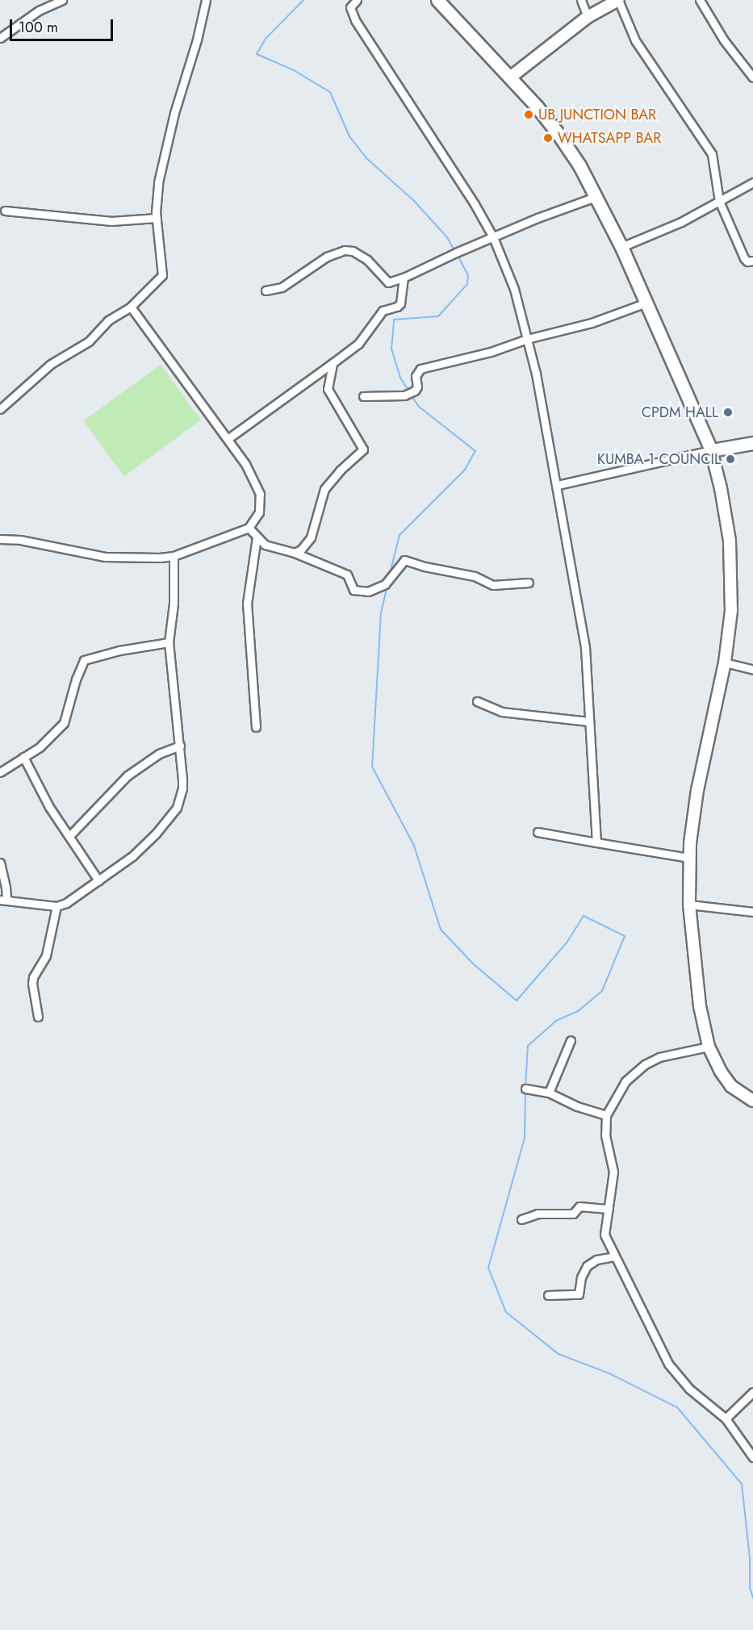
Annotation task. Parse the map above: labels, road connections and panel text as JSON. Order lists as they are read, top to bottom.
{
  "places": [
    "UB JUNCTION BAR",
    "WHATSAPP BAR",
    "CPDM HALL",
    "KUMBA 1 COUNCIL"
  ],
  "scale_bar": "100 m"
}
